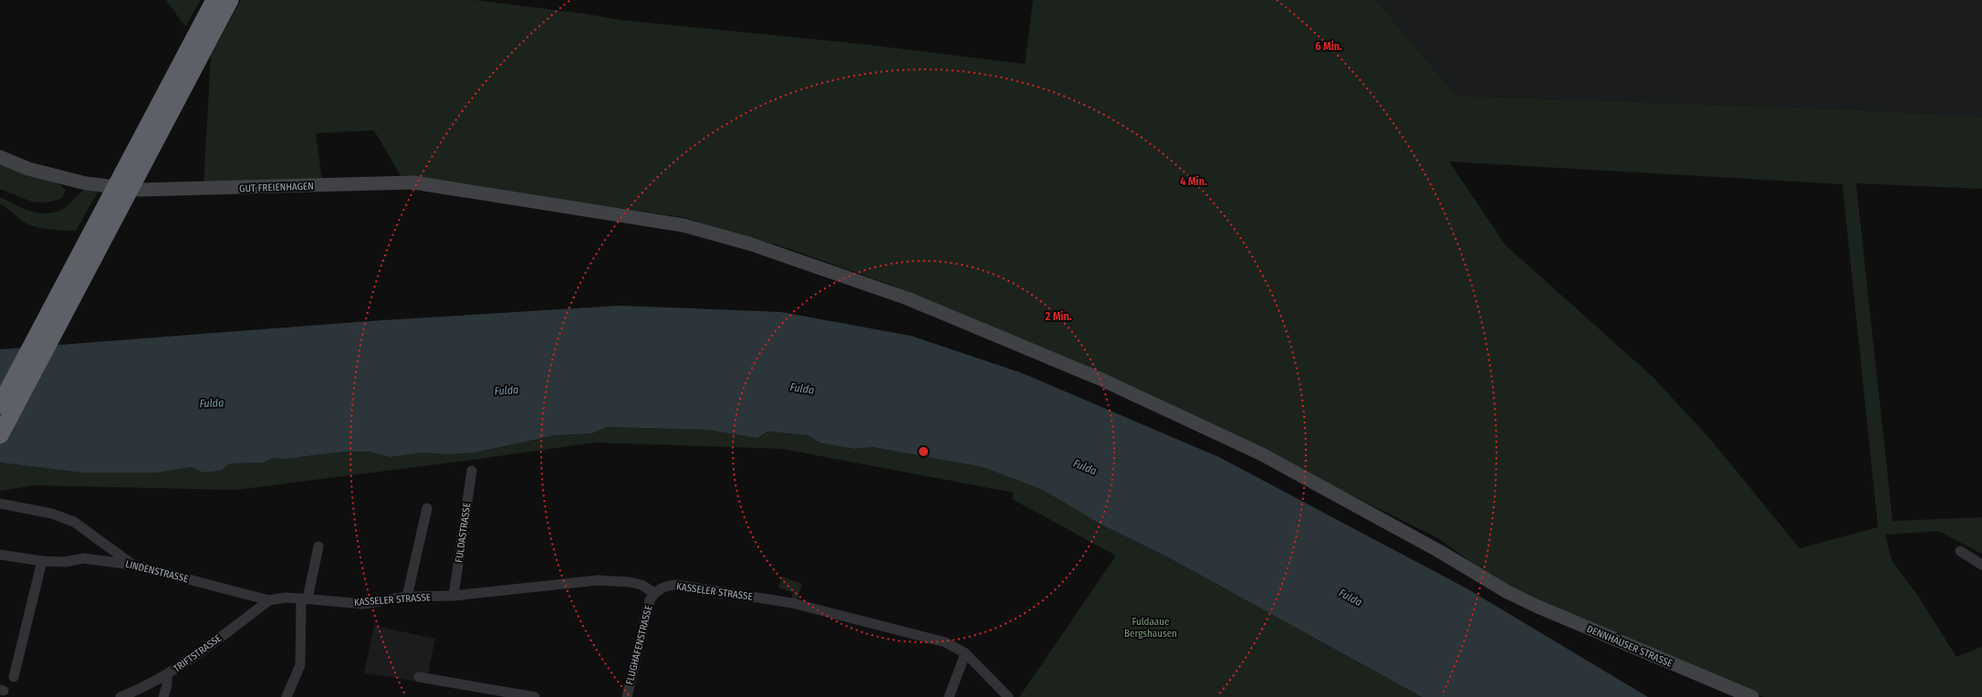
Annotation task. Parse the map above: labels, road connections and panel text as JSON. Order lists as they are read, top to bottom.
{
  "streets": {
    "street": [
      "GUT FREIENHAGEN",
      "FULDASTRASSE",
      "LINDENSTRASSE",
      "KASSELER STRASSE",
      "FLUGHAFENSTRASSE",
      "DENNHÄUSER STRASSE",
      "TRIFTSTRASSE"
    ]
  },
  "crossings": [
    ["GUT FREIENHAGEN", "DENNHÄUSER STRASSE"],
    ["FULDASTRASSE", "KASSELER STRASSE"],
    ["LINDENSTRASSE", "KASSELER STRASSE"],
    ["LINDENSTRASSE", "TRIFTSTRASSE"],
    ["KASSELER STRASSE", "FLUGHAFENSTRASSE"],
    ["KASSELER STRASSE", "TRIFTSTRASSE"]
  ],
  "water": ["Fulda"],
  "parks": ["Fuldaaue Bergshausen"],
  "rings": ["6 Min.", "4 Min.", "2 Min."]
}
